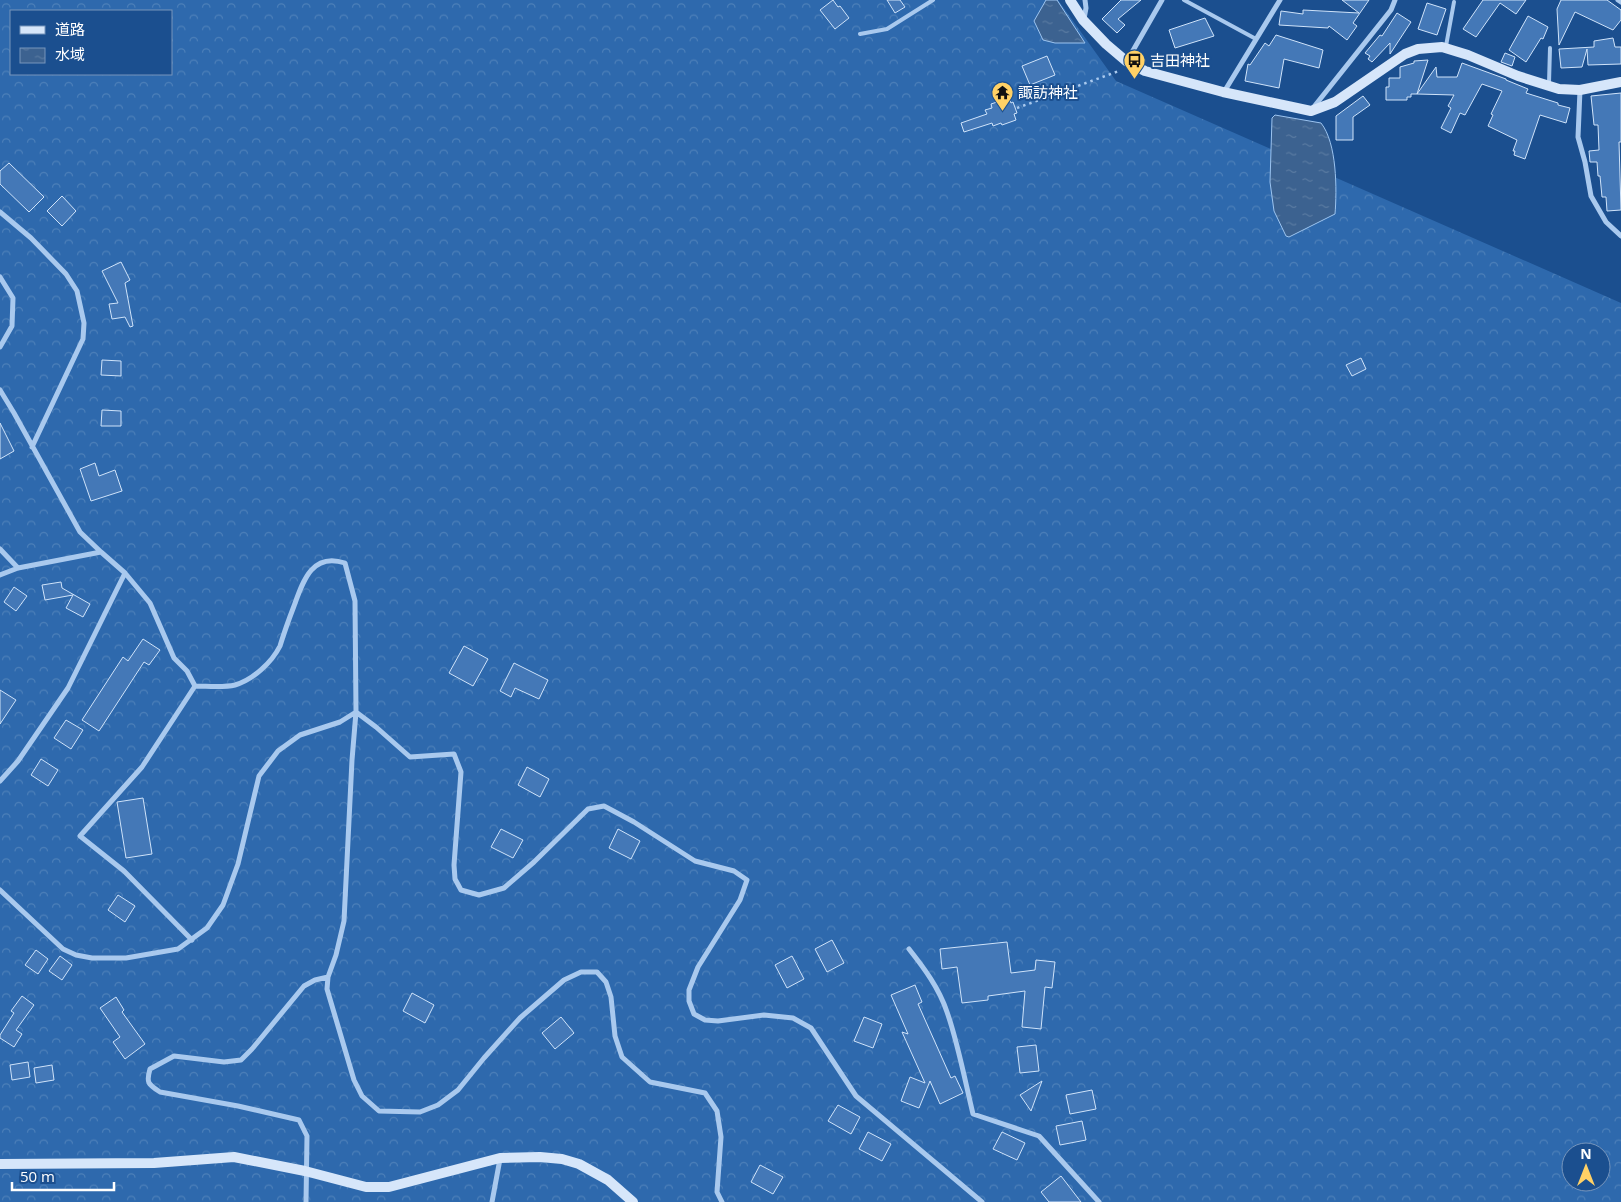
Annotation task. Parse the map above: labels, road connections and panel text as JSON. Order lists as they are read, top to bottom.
{
  "places": {
    "bus stop": ["吉田神社"],
    "temple": ["諏訪神社"]
  },
  "legend": ["道路", "水域"],
  "scale_bar": "50 m",
  "north": "top"
}
